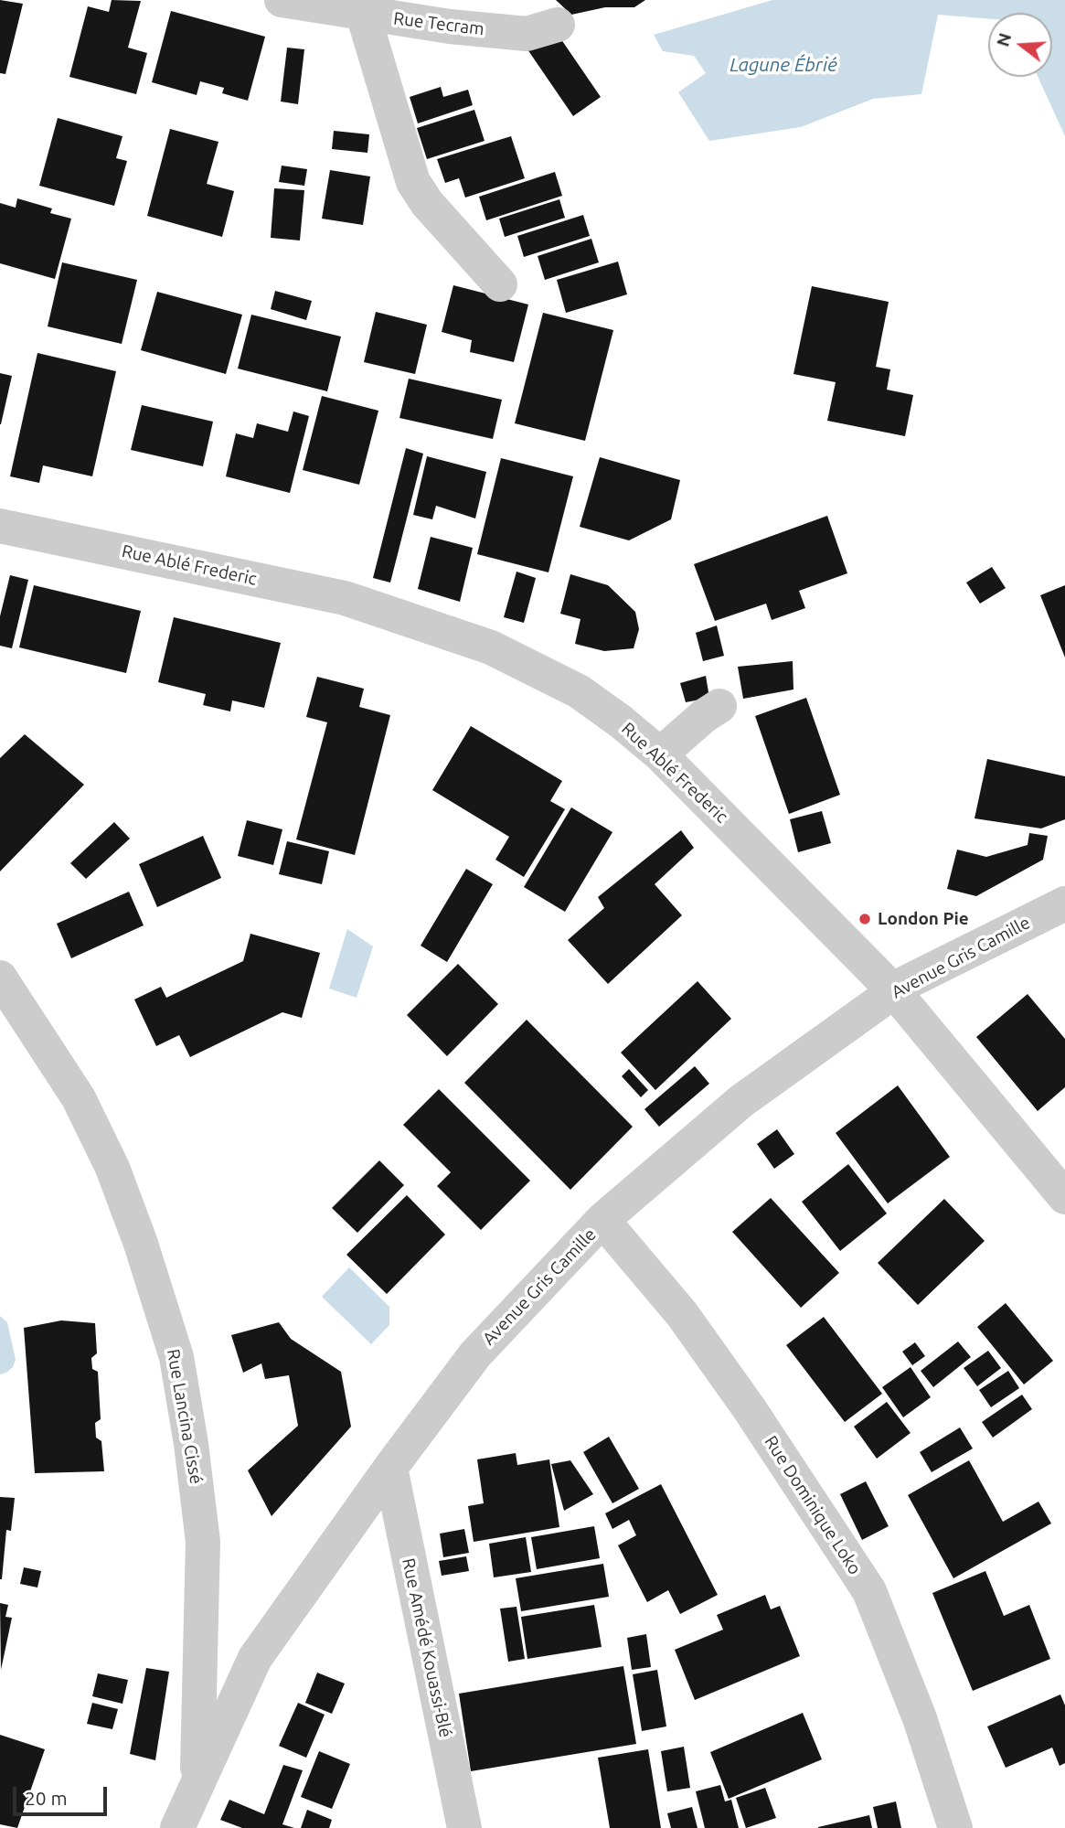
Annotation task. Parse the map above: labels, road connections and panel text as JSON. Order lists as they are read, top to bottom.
{
  "streets": {
    "street": [
      "Rue Tecram",
      "Rue Ablé Frederic",
      "Avenue Gris Camille",
      "Rue Lancina Cissé",
      "Rue Dominique Loko",
      "Rue Amédé Kouassi-Blé"
    ]
  },
  "crossings": [
    ["Rue Ablé Frederic", "Avenue Gris Camille"],
    ["Avenue Gris Camille", "Rue Lancina Cissé"],
    ["Avenue Gris Camille", "Rue Dominique Loko"],
    ["Avenue Gris Camille", "Rue Amédé Kouassi-Blé"]
  ],
  "water": ["Lagune Ébrié"],
  "places": ["London Pie"],
  "scale_bar": "20 m",
  "north": "left"
}
